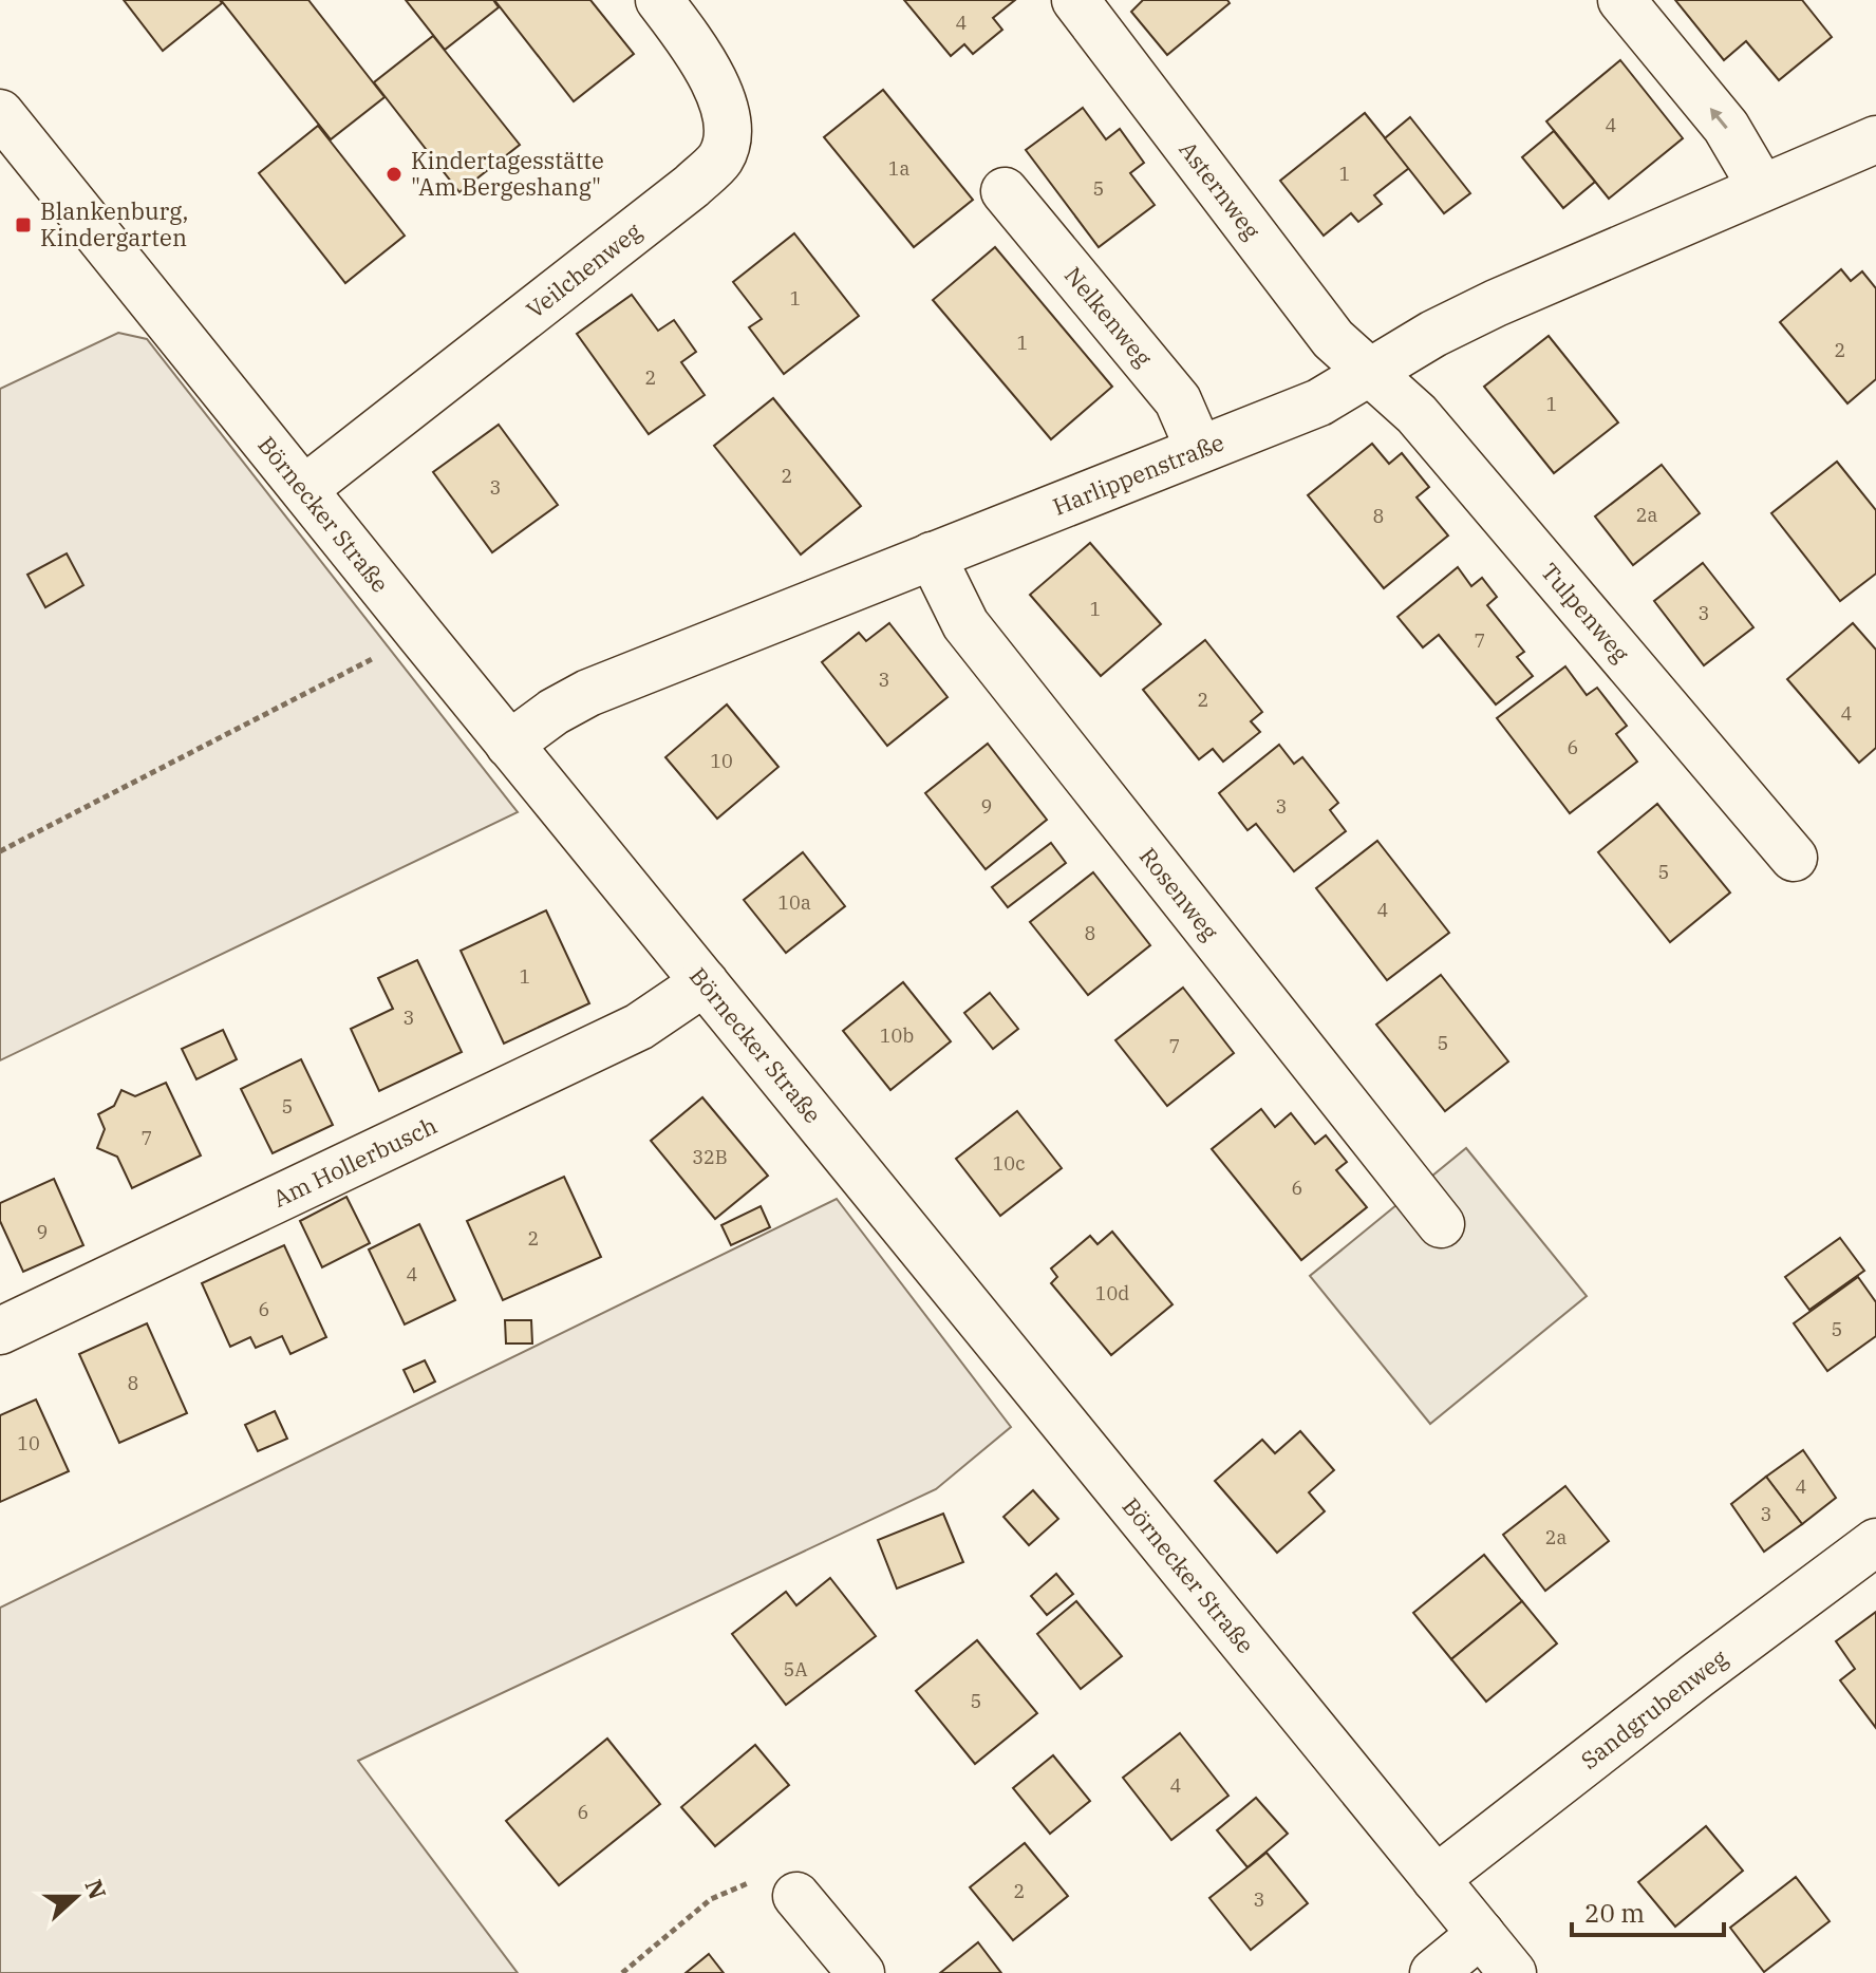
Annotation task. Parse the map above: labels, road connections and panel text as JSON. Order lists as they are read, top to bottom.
{
  "streets": {
    "street": [
      "Asternweg",
      "Veilchenweg",
      "Nelkenweg",
      "Harlippenstraße",
      "Börnecker Straße",
      "Tulpenweg",
      "Rosenweg",
      "Am Hollerbusch",
      "Sandgrubenweg"
    ]
  },
  "crossings": [
    ["Asternweg", "Harlippenstraße"],
    ["Asternweg", "Tulpenweg"],
    ["Veilchenweg", "Börnecker Straße"],
    ["Nelkenweg", "Harlippenstraße"],
    ["Harlippenstraße", "Börnecker Straße"],
    ["Harlippenstraße", "Tulpenweg"],
    ["Harlippenstraße", "Rosenweg"],
    ["Börnecker Straße", "Am Hollerbusch"],
    ["Börnecker Straße", "Sandgrubenweg"]
  ],
  "places": {
    "other": ["Kindertagesstätte \"Am Bergeshang\""],
    "transit": ["Blankenburg, Kindergarten"]
  },
  "house_numbers": [
    "4",
    "4",
    "1a",
    "1",
    "5",
    "1",
    "1",
    "2",
    "2",
    "1",
    "2",
    "3",
    "2a",
    "8",
    "1",
    "3",
    "7",
    "3",
    "2",
    "4",
    "6",
    "10",
    "9",
    "3",
    "5",
    "10a",
    "4",
    "8",
    "1",
    "3",
    "10b",
    "5",
    "7",
    "5",
    "7",
    "32B",
    "10c",
    "6",
    "9",
    "2",
    "4",
    "10d",
    "6",
    "5",
    "8",
    "10",
    "4",
    "3",
    "2a",
    "5A",
    "5",
    "4",
    "6",
    "2",
    "3"
  ],
  "scale_bar": "20 m",
  "north": "right"
}
